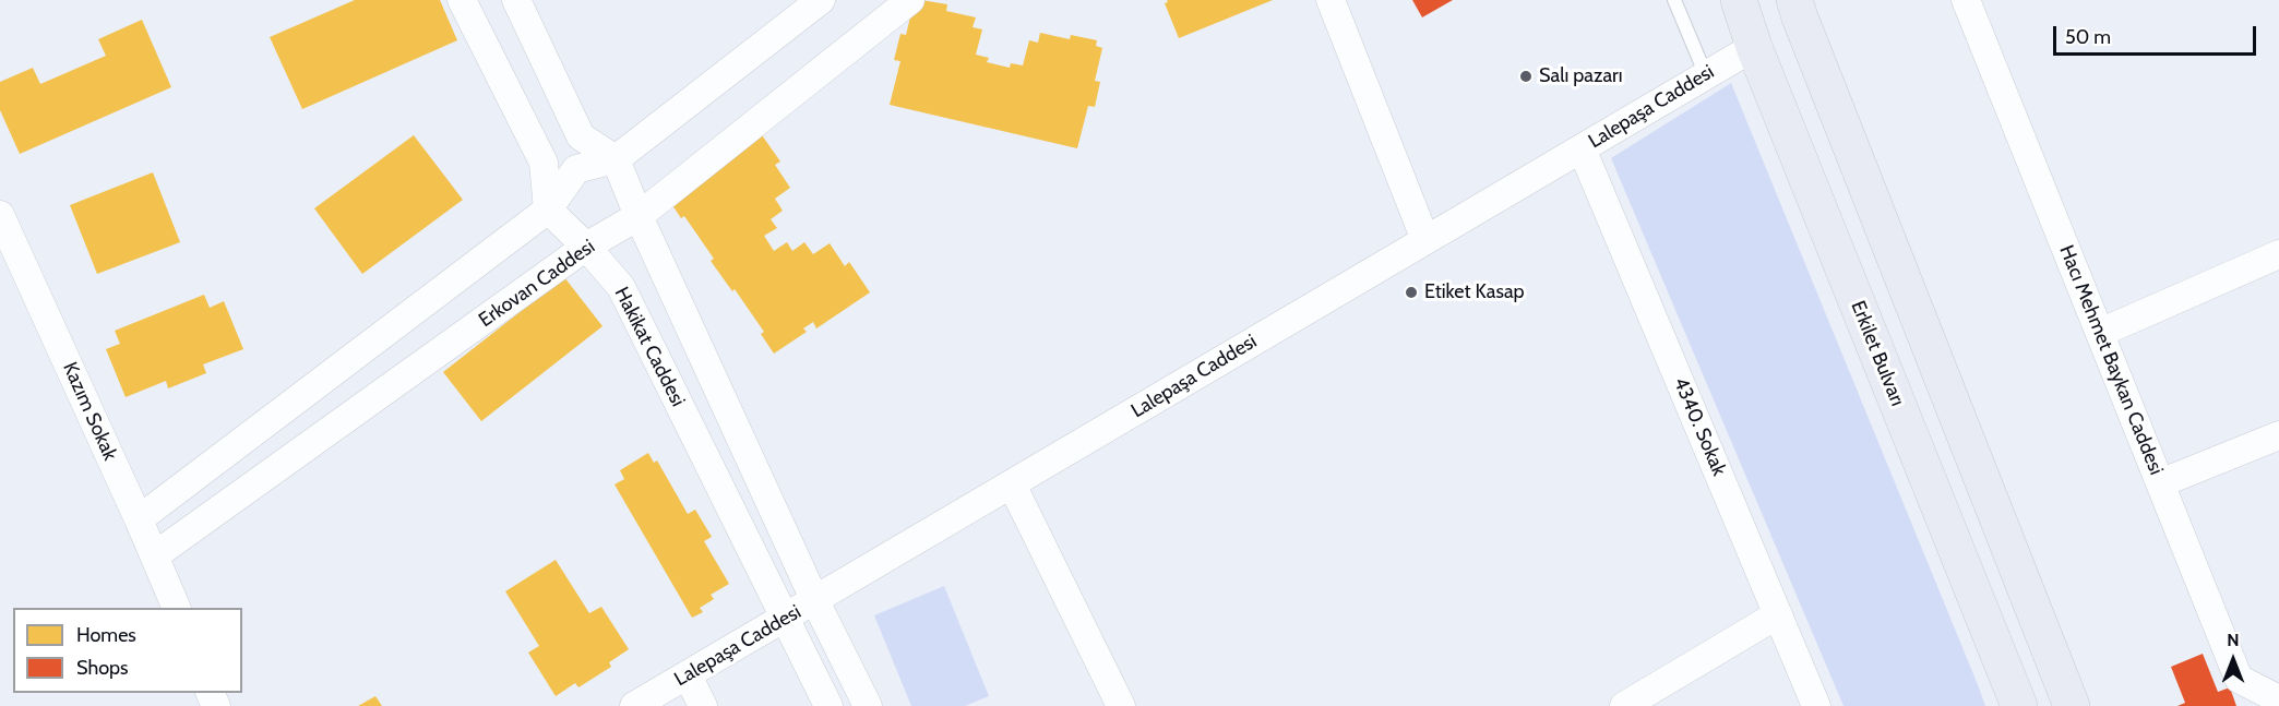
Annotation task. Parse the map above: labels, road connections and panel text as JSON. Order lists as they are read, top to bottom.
{
  "streets": {
    "main road": ["Erkilet Bulvarı"],
    "street": [
      "Lalepaşa Caddesi",
      "Erkovan Caddesi",
      "Hakikat Caddesi",
      "Hacı Mehmet Baykan Caddesi",
      "Kazım Sokak",
      "4340. Sokak"
    ]
  },
  "crossings": [
    ["Lalepaşa Caddesi", "Hakikat Caddesi"],
    ["Lalepaşa Caddesi", "Erkilet Bulvarı"],
    ["Lalepaşa Caddesi", "4340. Sokak"],
    ["Erkovan Caddesi", "Hakikat Caddesi"],
    ["Erkovan Caddesi", "Kazım Sokak"]
  ],
  "places": ["Salı pazarı", "Etiket Kasap"],
  "legend": ["Homes", "Shops"],
  "scale_bar": "50 m",
  "north": "top"
}
